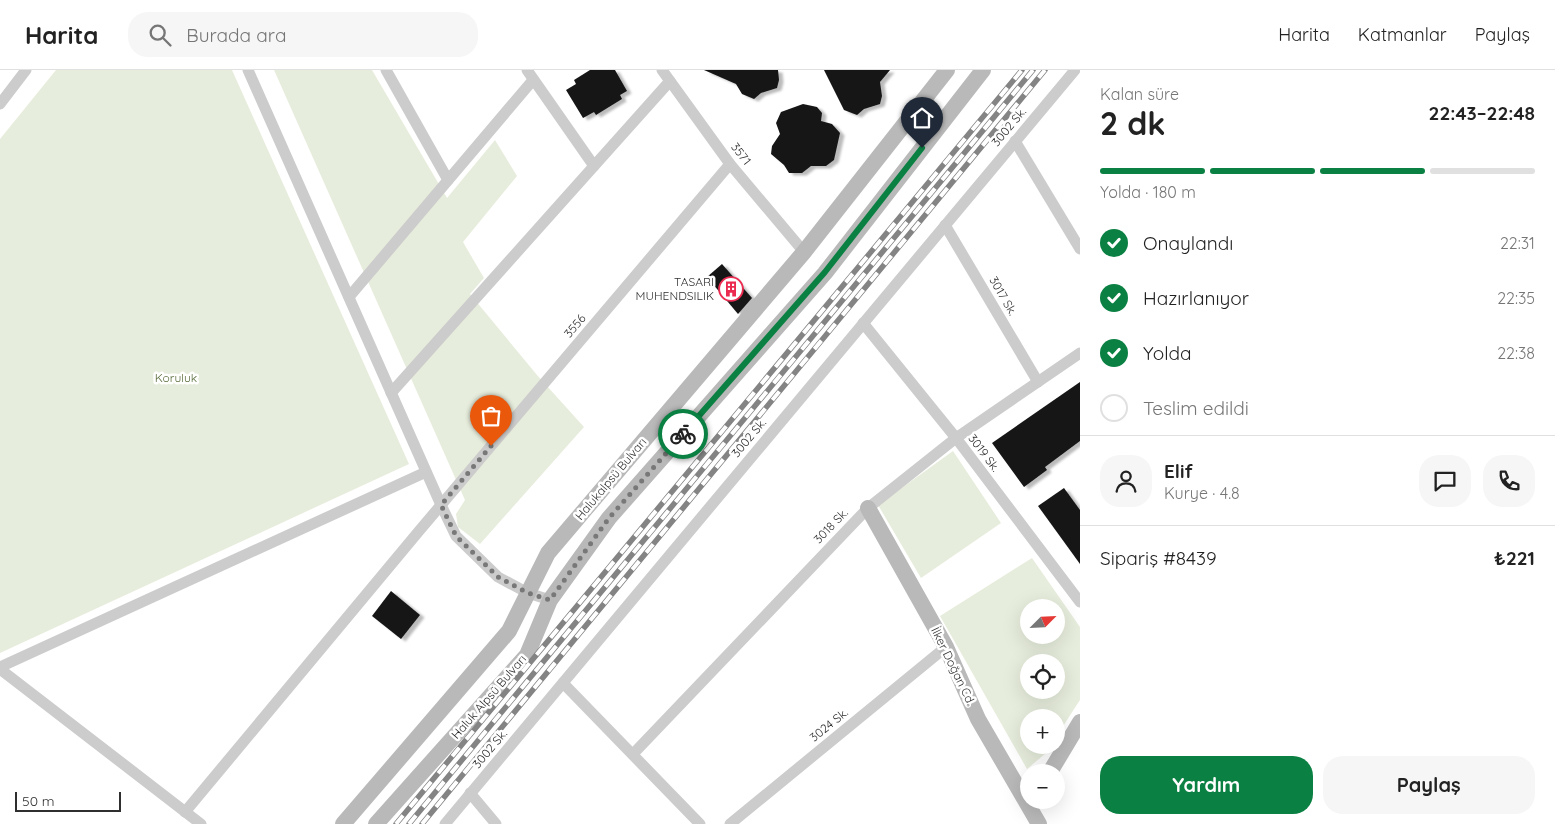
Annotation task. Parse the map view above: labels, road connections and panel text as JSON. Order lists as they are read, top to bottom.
{
  "streets": {
    "main road": ["Halukalpsü Bulvarı", "İlker Doğan Cd.", "Haluk Alpsü Bulvarı"],
    "street": [
      "3002 Sk.",
      "3571",
      "3017 Sk.",
      "3556",
      "3019 Sk.",
      "3018 Sk.",
      "3024 Sk."
    ]
  },
  "crossings": [
    ["3002 Sk.", "3017 Sk."],
    ["3002 Sk.", "3019 Sk."],
    ["3571", "3556"],
    ["3571", "Halukalpsü Bulvarı"],
    ["3017 Sk.", "3018 Sk."],
    ["3019 Sk.", "3018 Sk."],
    ["3018 Sk.", "İlker Doğan Cd."],
    ["İlker Doğan Cd.", "3024 Sk."]
  ],
  "parks": ["Koruluk"],
  "places": {
    "building": ["TASARI MUHENDSILIK"]
  },
  "scale_bar": "50 m",
  "north": "top right",
  "page": {
    "header": "Harita",
    "search": "Burada ara",
    "nav": ["Harita", "Katmanlar", "Paylaş"],
    "heading": ["2 dk", "Kalan süre", "22:43–22:48"],
    "panel": [
      "Elif",
      "Kurye · 4.8",
      "Sipariş #8439",
      "₺221"
    ],
    "bar": "Yolda · 180 m",
    "list": [
      ["Onaylandı", "22:31"],
      ["Hazırlanıyor", "22:35"],
      ["Yolda", "22:38"],
      "Teslim edildi"
    ],
    "map_buttons": ["+", "−"],
    "buttons": ["Yardım", "Paylaş"],
    "scale": "50 m"
  }
}
